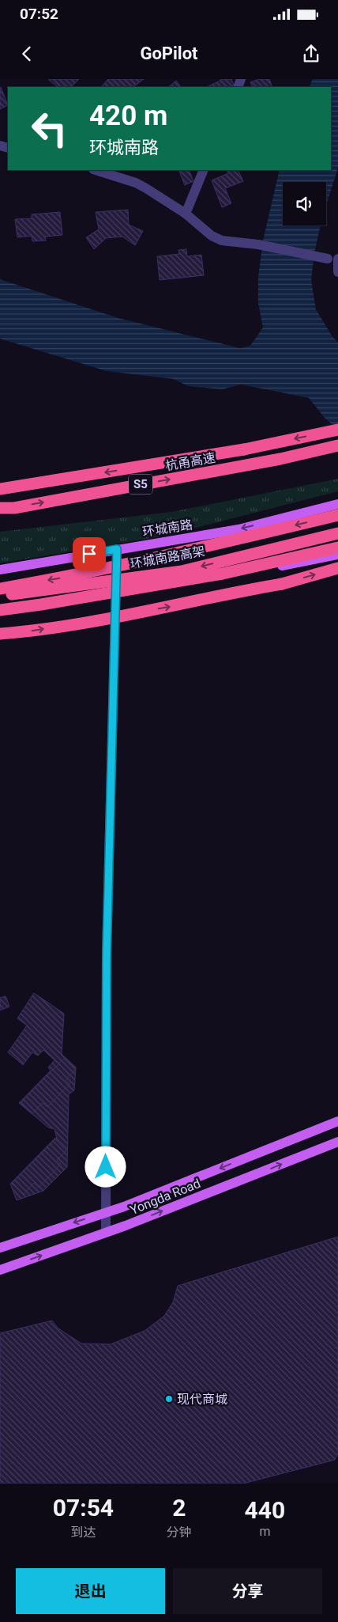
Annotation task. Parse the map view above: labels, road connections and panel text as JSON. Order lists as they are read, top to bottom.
{
  "streets": {
    "highway": ["杭甬高速", "S5", "环城南路高架"],
    "main road": ["环城南路", "Yongda Road"]
  },
  "places": ["现代商城"],
  "page": {
    "status": "07:52",
    "header": "GoPilot",
    "turn": ["420 m", "环城南路"],
    "eta": [
      "07:54",
      "到达",
      "2",
      "分钟",
      "440",
      "m"
    ],
    "buttons": ["退出", "分享"]
  }
}
